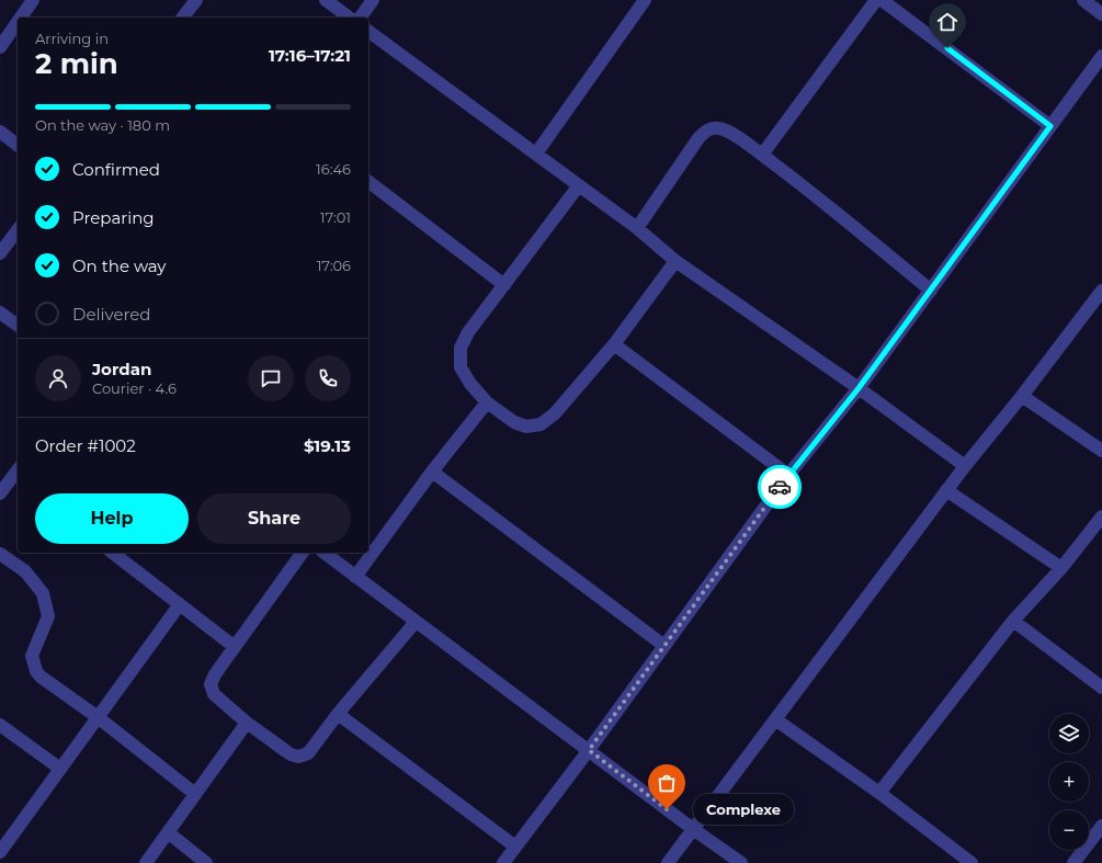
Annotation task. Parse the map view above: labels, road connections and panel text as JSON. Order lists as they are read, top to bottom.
{
  "places": ["Complexe"],
  "page": {
    "heading": ["2 min", "Arriving in", "17:16–17:21"],
    "panel": [
      "Jordan",
      "Courier · 4.6",
      "Order #1002",
      "$19.13"
    ],
    "bar": "On the way · 180 m",
    "list": [
      ["Confirmed", "16:46"],
      ["Preparing", "17:01"],
      ["On the way", "17:06"],
      "Delivered"
    ],
    "buttons": ["Help", "Share"],
    "map_buttons": ["+", "−"],
    "bubble": "Complexe"
  }
}
